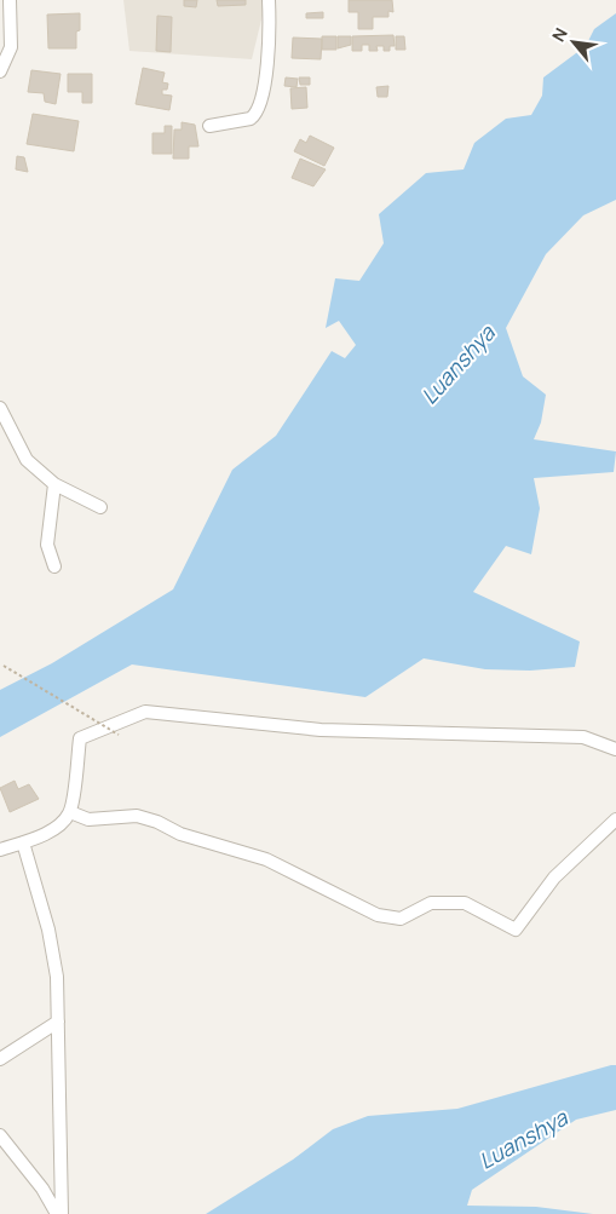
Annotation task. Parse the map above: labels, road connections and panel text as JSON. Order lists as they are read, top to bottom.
{
  "water": ["Luanshya"],
  "north": "top left"
}
